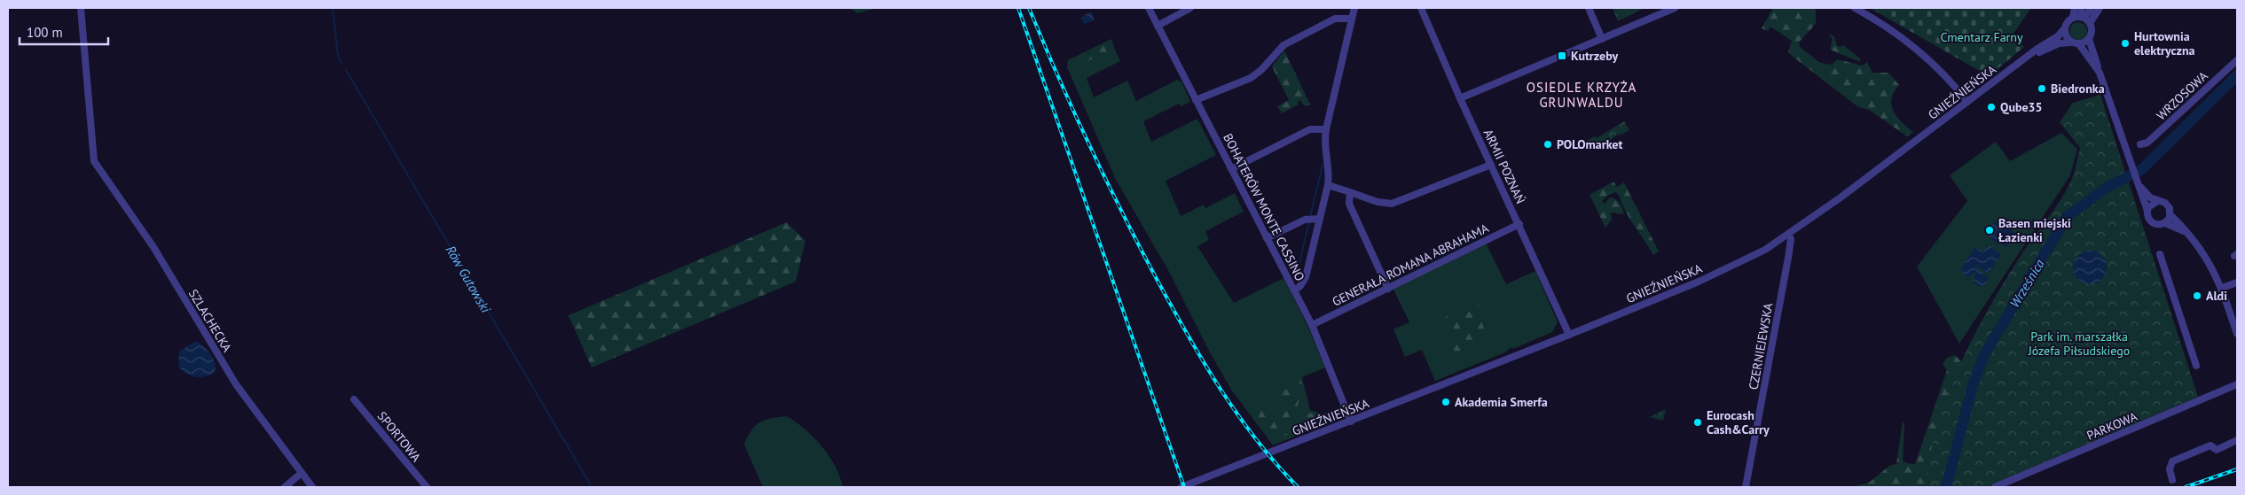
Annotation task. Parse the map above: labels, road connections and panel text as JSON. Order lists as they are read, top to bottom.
{
  "streets": {
    "street": [
      "GNIEŹNIEŃSKA",
      "WRZOSOWA",
      "ARMII POZNAŃ",
      "BOHATERÓW MONTE CASSINO",
      "GENERAŁA ROMANA ABRAHAMA",
      "SZLACHECKA",
      "CZERNIEJEWSKA",
      "PARKOWA",
      "SPORTOWA"
    ]
  },
  "crossings": [
    ["GNIEŹNIEŃSKA", "ARMII POZNAŃ"],
    ["GNIEŹNIEŃSKA", "BOHATERÓW MONTE CASSINO"],
    ["GNIEŹNIEŃSKA", "CZERNIEJEWSKA"],
    ["ARMII POZNAŃ", "GENERAŁA ROMANA ABRAHAMA"],
    ["BOHATERÓW MONTE CASSINO", "GENERAŁA ROMANA ABRAHAMA"]
  ],
  "districts": ["OSIEDLE KRZYŻA GRUNWALDU"],
  "water": ["Rów Gutowski", "Wrześnica"],
  "parks": ["Cmentarz Farny", "Park im. marszałka Józefa Piłsudskiego"],
  "places": {
    "other": [
      "Hurtownia elektryczna",
      "Biedronka",
      "Qube35",
      "POLOmarket",
      "Basen miejski Łazienki",
      "Aldi",
      "Akademia Smerfa",
      "Eurocash Cash&Carry"
    ],
    "transit": ["Kutrzeby"]
  },
  "scale_bar": "100 m"
}
